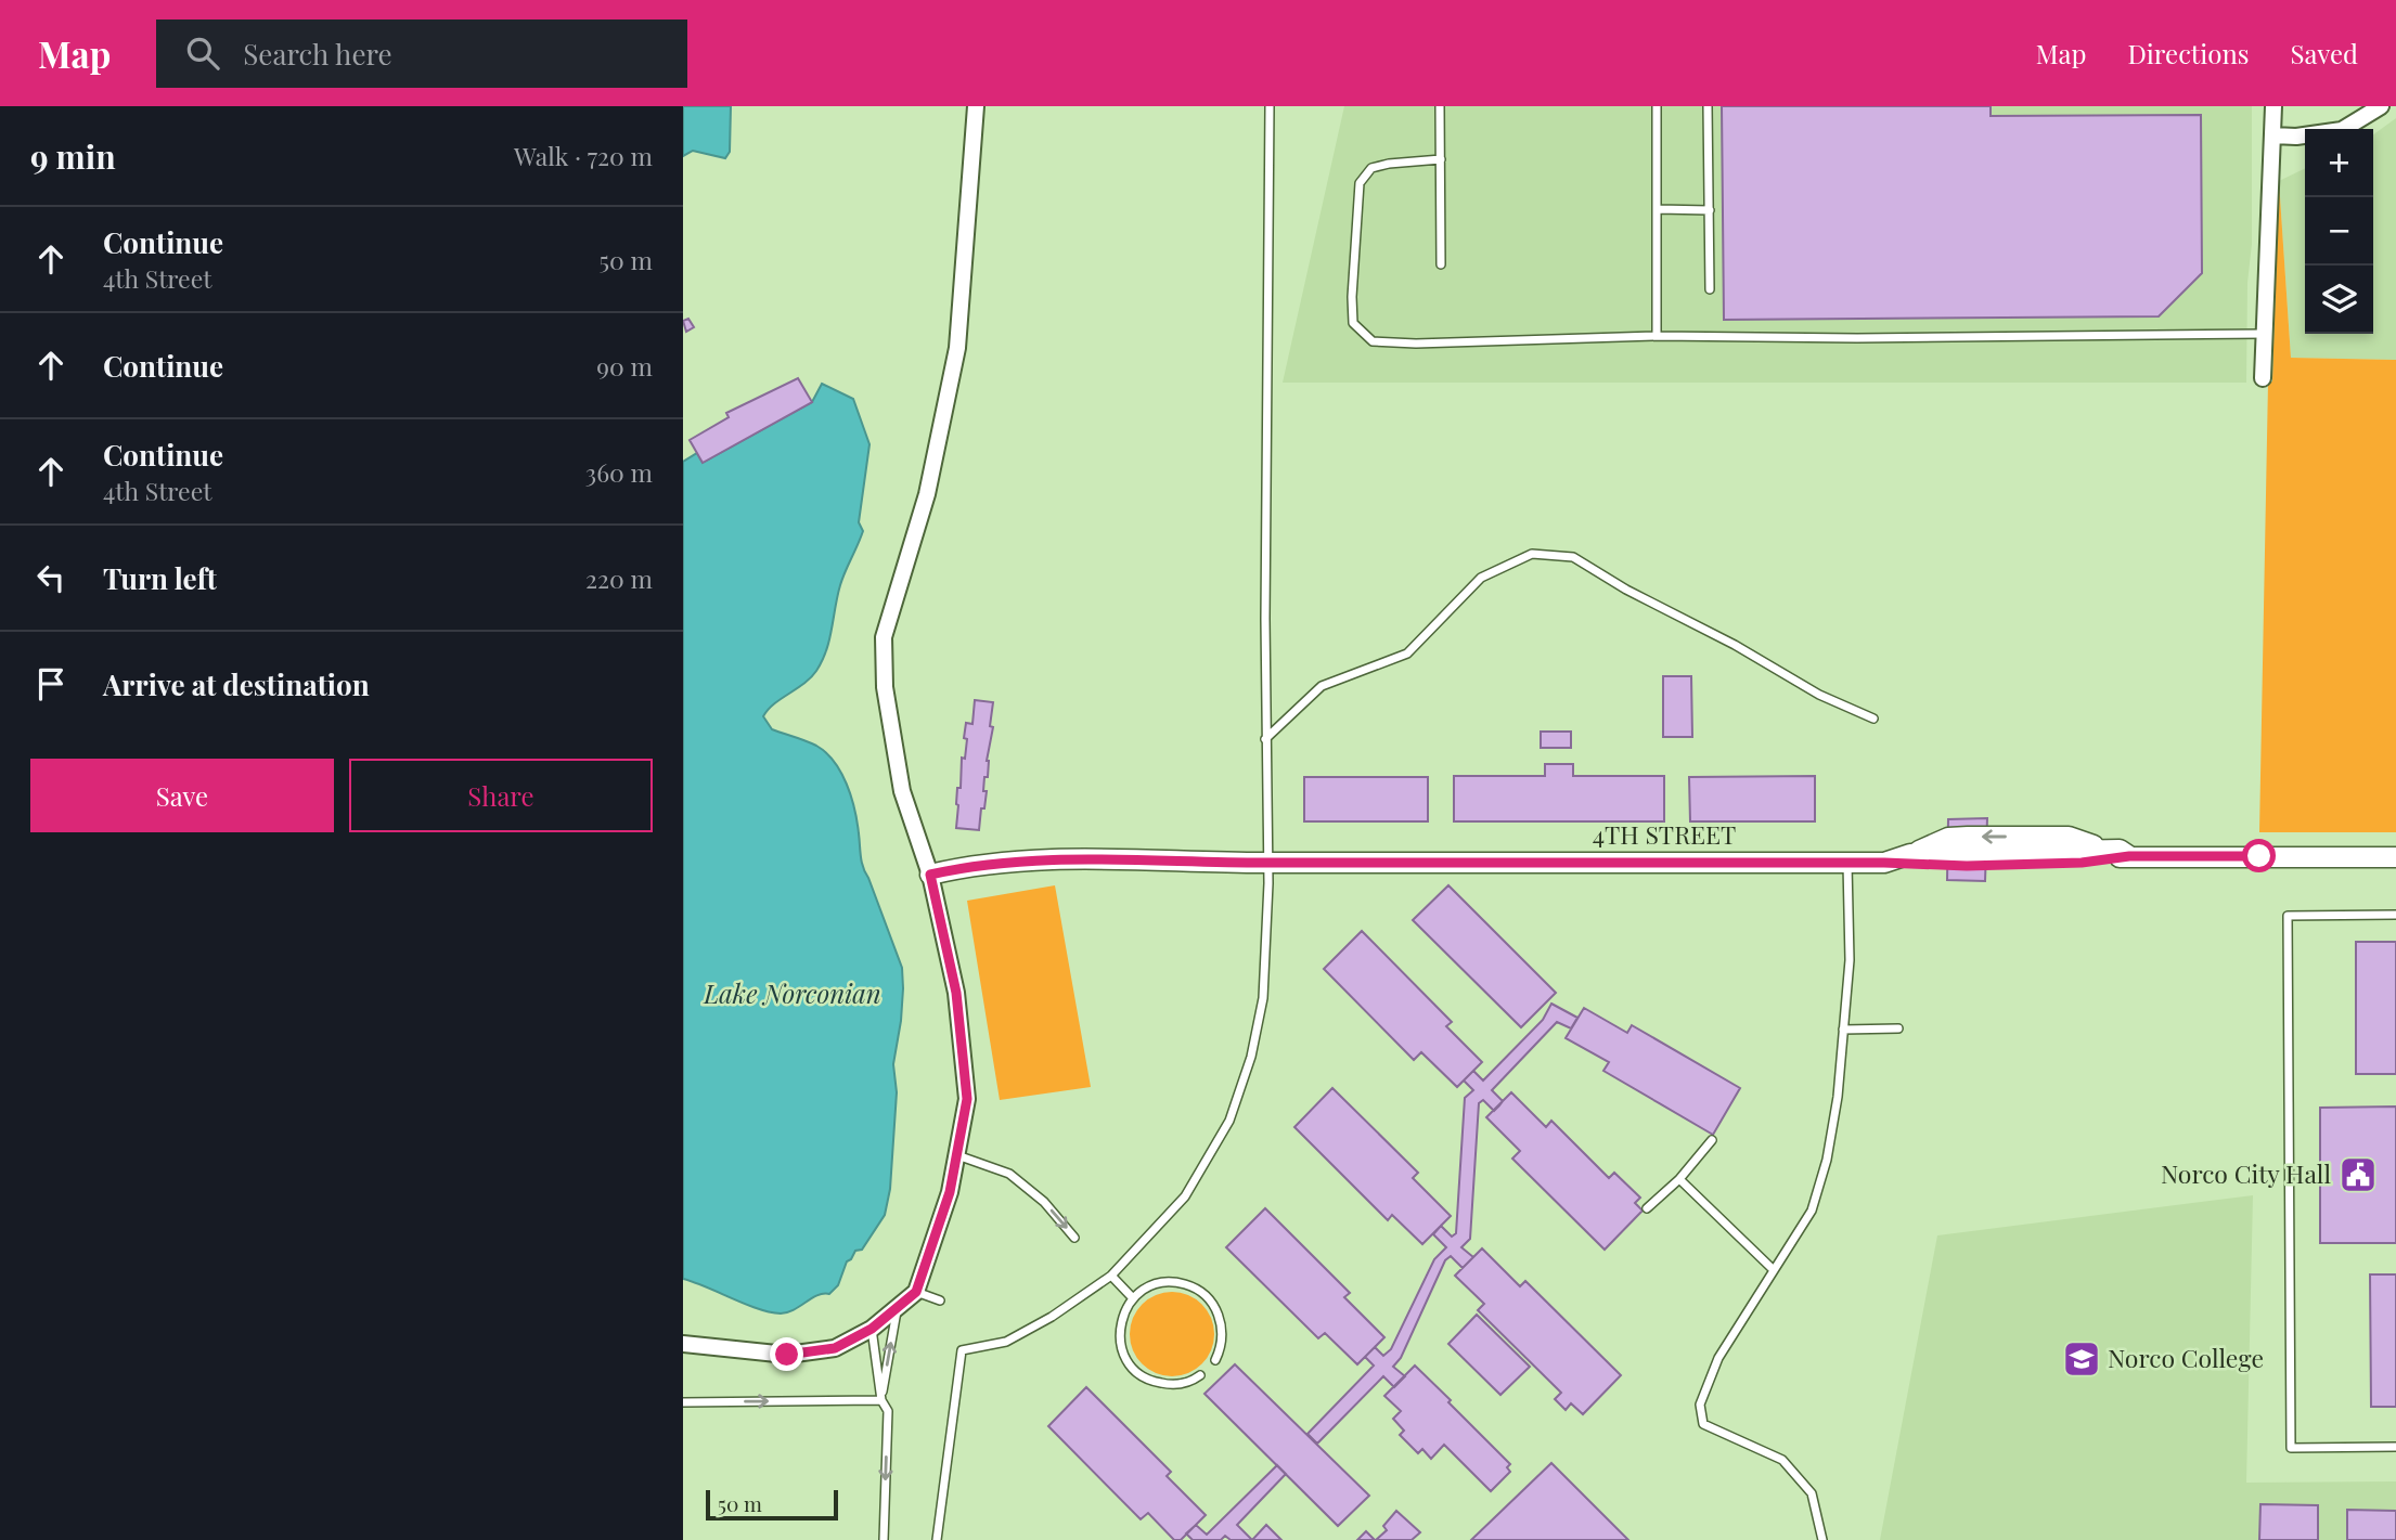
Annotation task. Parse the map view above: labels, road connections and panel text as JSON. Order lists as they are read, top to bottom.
{
  "streets": {
    "street": ["4TH STREET"]
  },
  "water": ["Lake Norconian"],
  "places": {
    "public building": ["Norco City Hall"],
    "school or university": ["Norco College"]
  },
  "scale_bar": "50 m",
  "page": {
    "header": "Map",
    "search": "Search here",
    "nav": ["Map", "Directions", "Saved"],
    "heading": ["9 min", "Walk · 720 m"],
    "map_buttons": ["+", "−"],
    "list": [
      ["Continue", "4th Street", "50 m"],
      ["Continue", "90 m"],
      ["Continue", "4th Street", "360 m"],
      ["Turn left", "220 m"],
      "Arrive at destination"
    ],
    "buttons": ["Save", "Share"],
    "scale": "50 m"
  }
}
